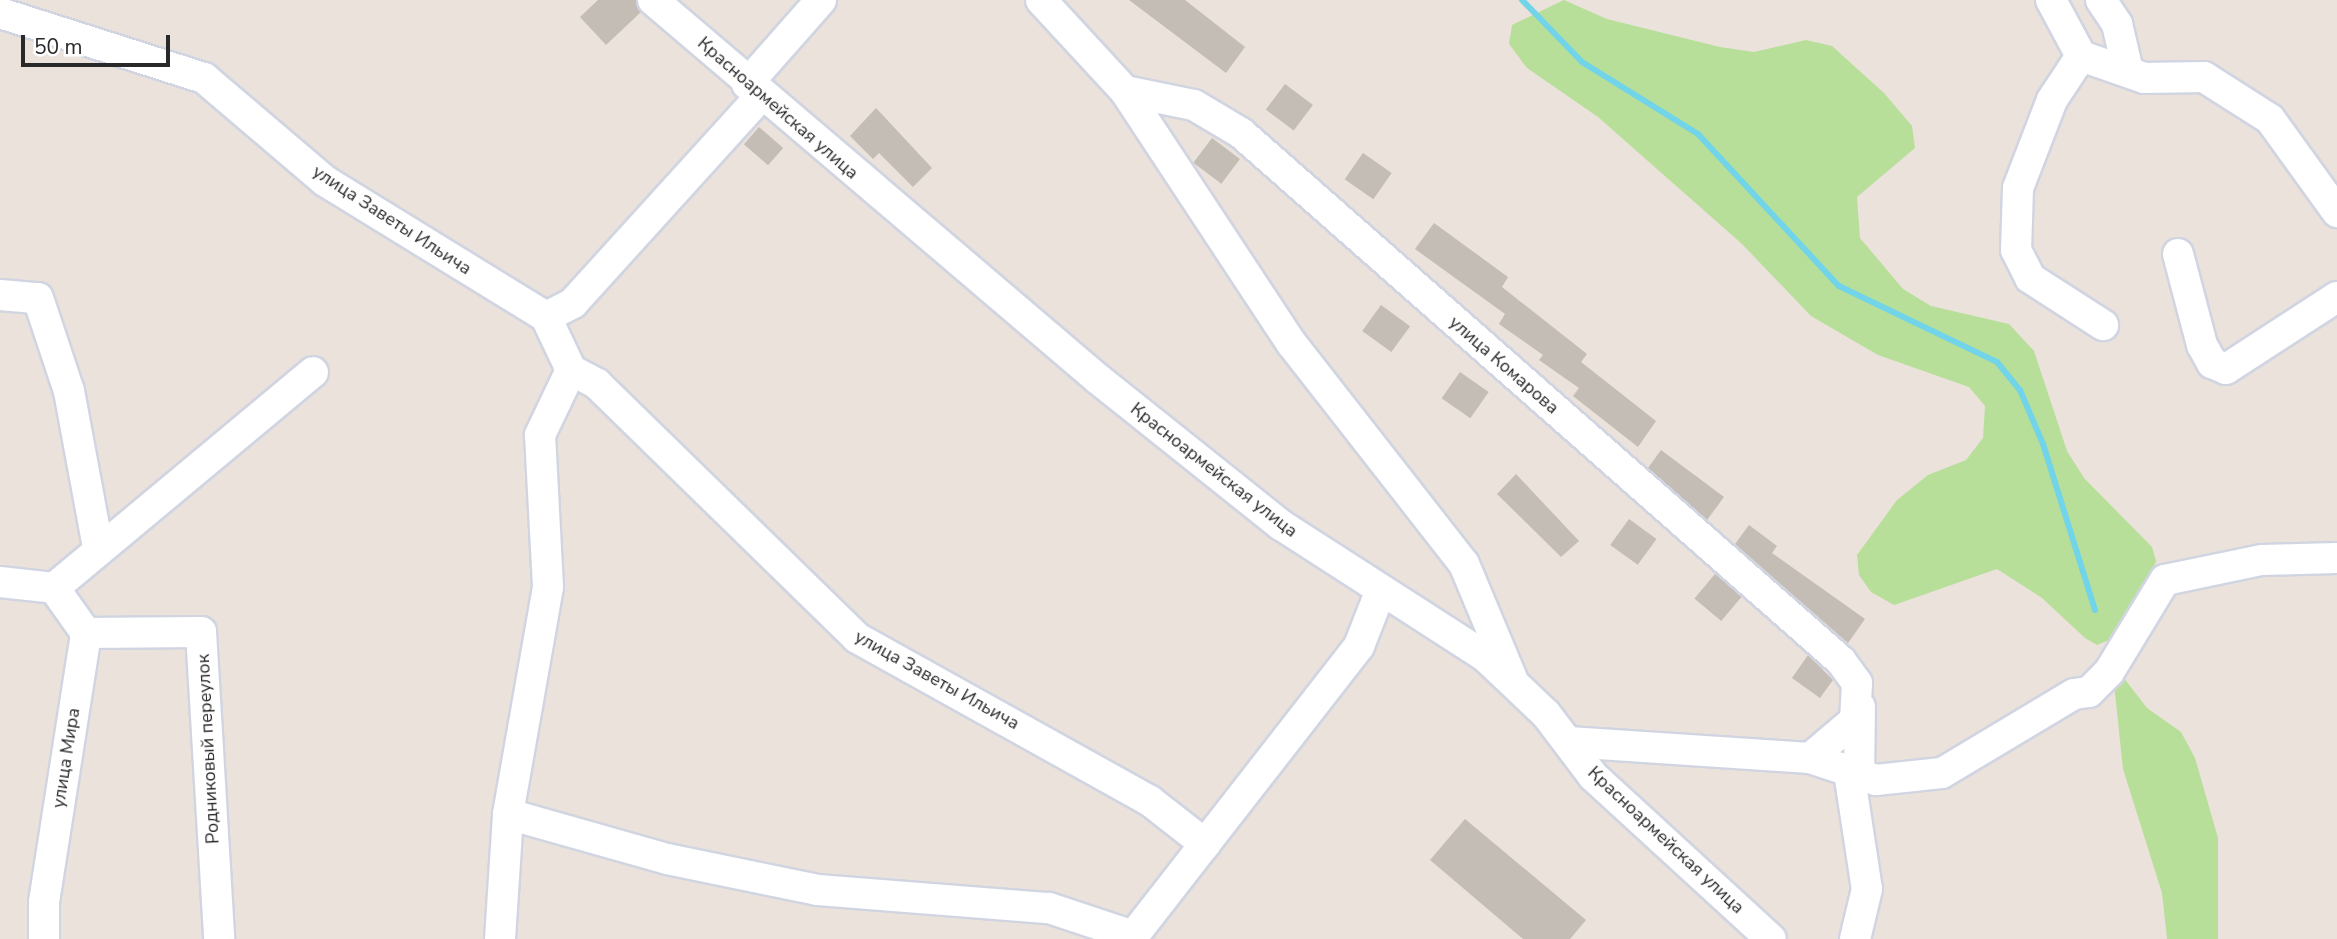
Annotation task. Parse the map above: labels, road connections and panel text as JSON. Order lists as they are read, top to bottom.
{
  "streets": {
    "street": [
      "Красноармейская улица",
      "улица Заветы Ильича",
      "улица Комарова",
      "Родниковый переулок",
      "улица Мира"
    ]
  },
  "crossings": [
    ["Родниковый переулок", "улица Мира"]
  ],
  "scale_bar": "50 m"
}
